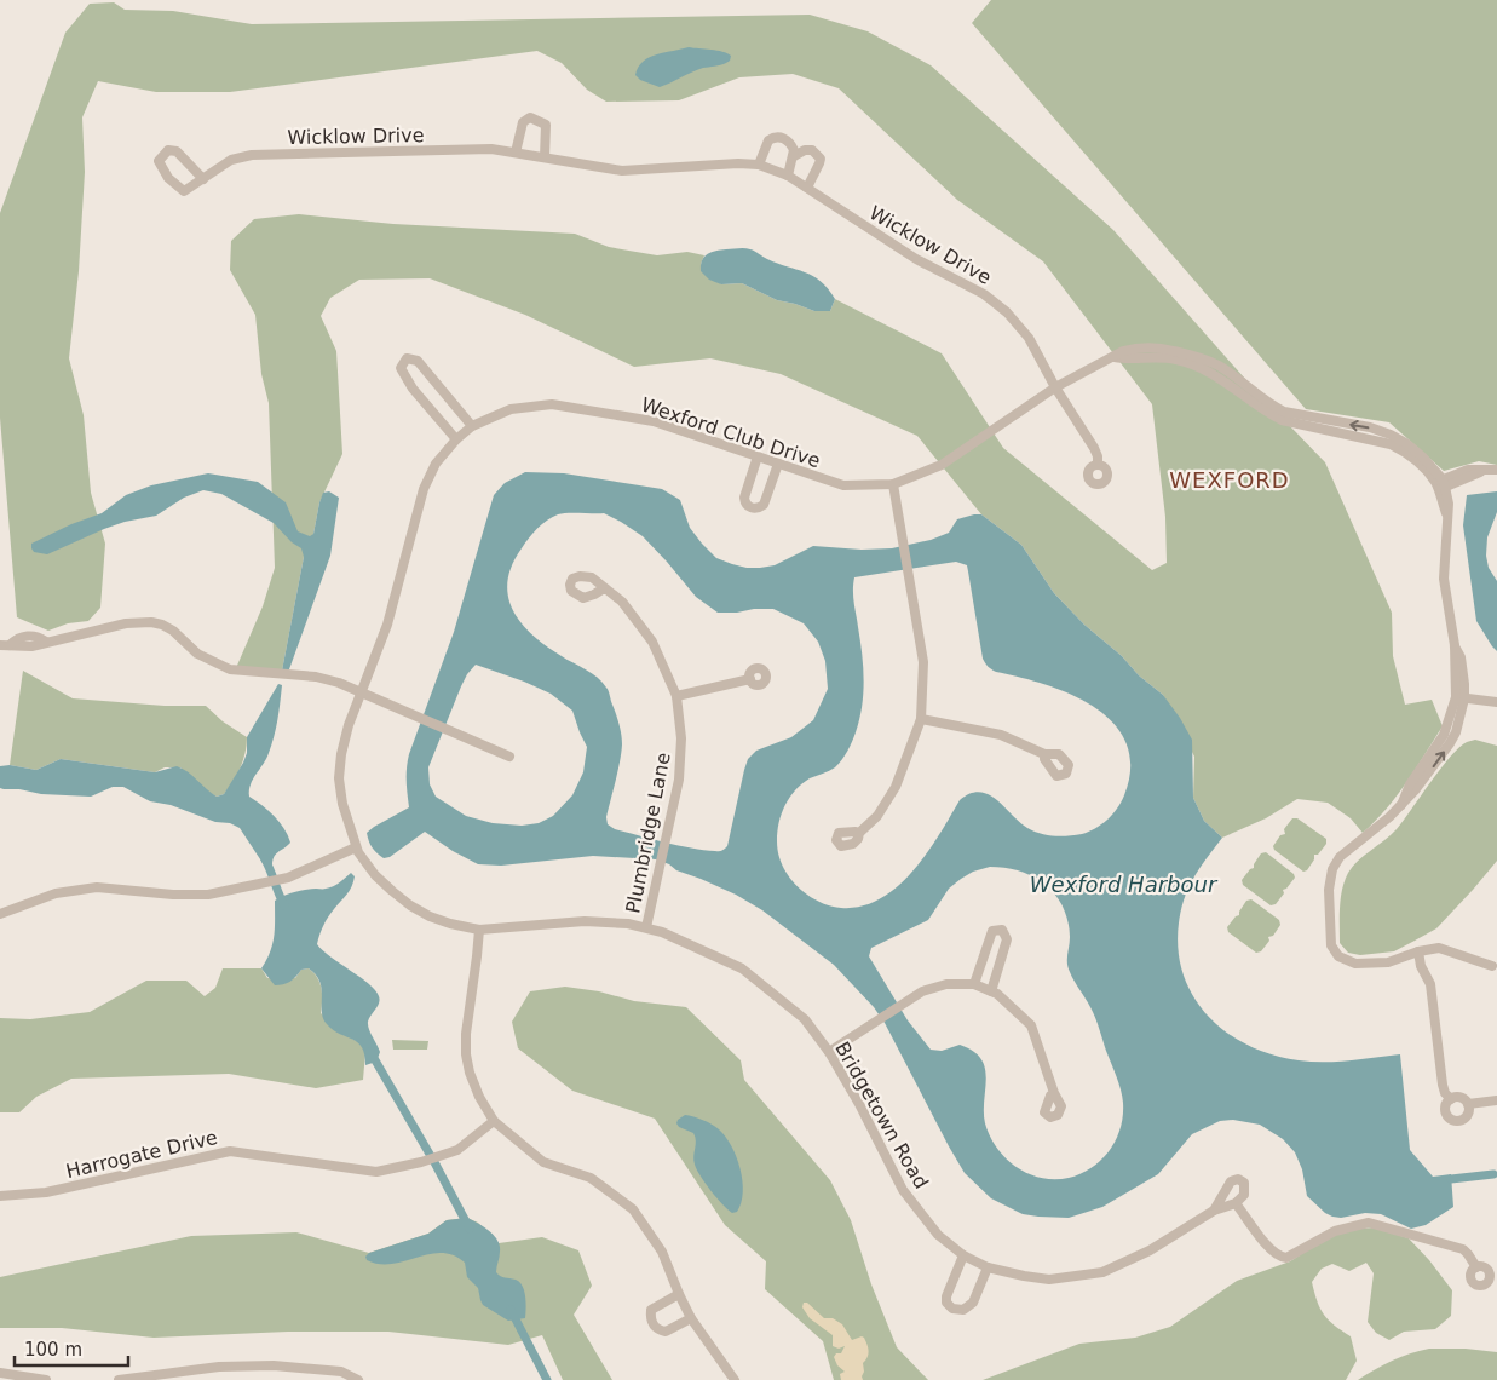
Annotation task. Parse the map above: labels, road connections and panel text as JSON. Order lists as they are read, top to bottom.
{
  "streets": {
    "street": [
      "Wicklow Drive",
      "Wexford Club Drive",
      "Plumbridge Lane",
      "Bridgetown Road",
      "Harrogate Drive"
    ]
  },
  "crossings": [
    ["Wicklow Drive", "Wexford Club Drive"],
    ["Wexford Club Drive", "Bridgetown Road"],
    ["Plumbridge Lane", "Bridgetown Road"]
  ],
  "districts": ["WEXFORD"],
  "water": ["Wexford Harbour"],
  "scale_bar": "100 m"
}
